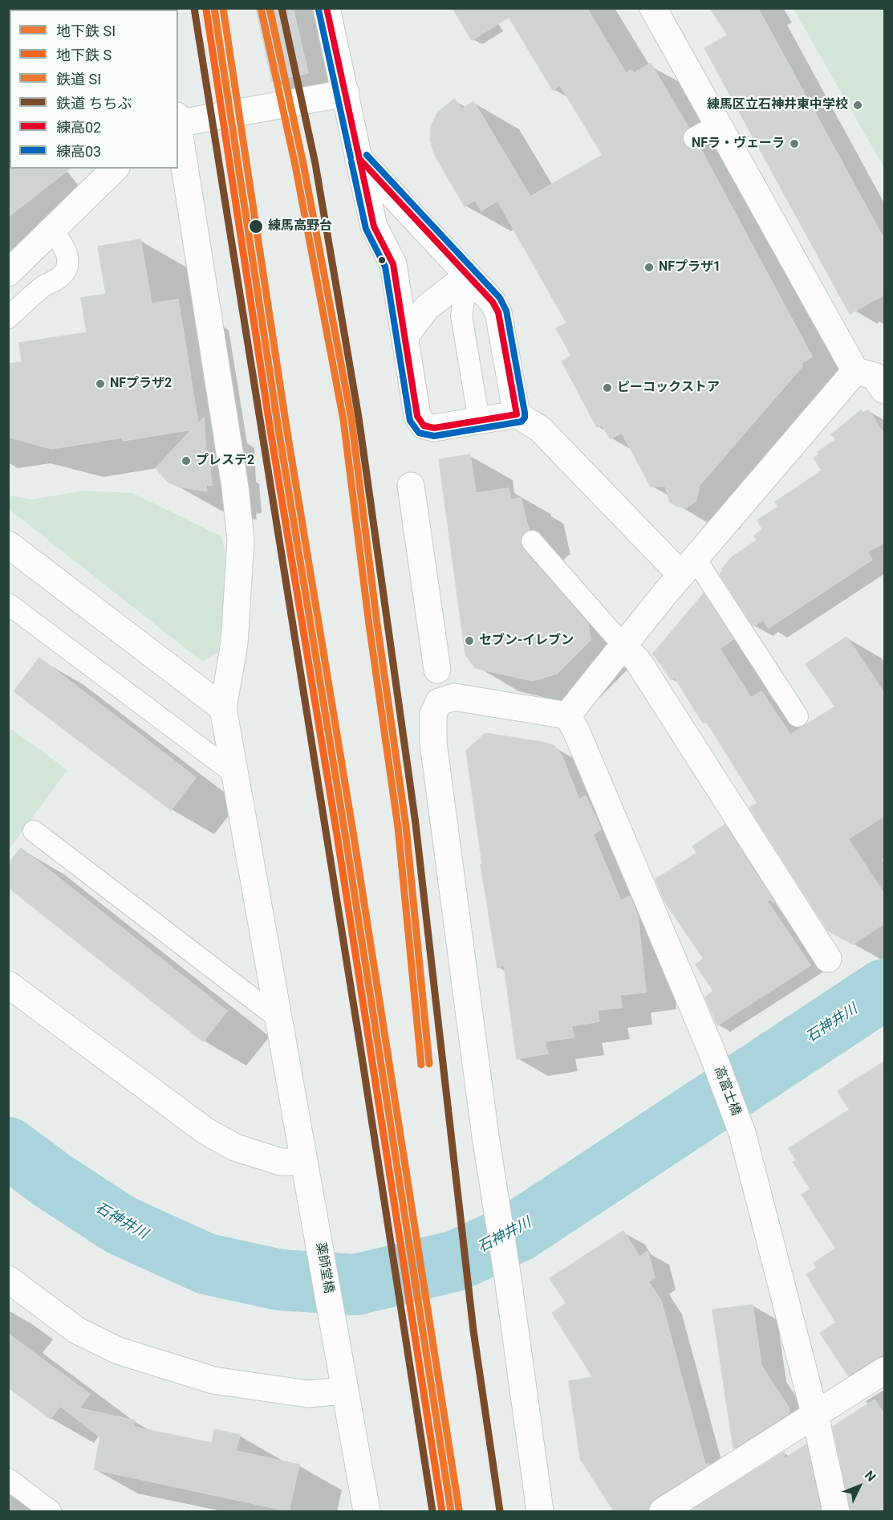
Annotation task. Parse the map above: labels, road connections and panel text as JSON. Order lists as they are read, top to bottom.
{
  "streets": {
    "street": ["高富士橋", "薬師堂橋"]
  },
  "water": ["石神井川"],
  "places": [
    "練馬区立石神井東中学校",
    "NFラ・ヴェーラ",
    "練馬高野台",
    "NFプラザ1",
    "NFプラザ2",
    "ピーコックストア",
    "プレステ2",
    "セブン-イレブン"
  ],
  "lines": [
    "metro line SI",
    "rail line SI",
    "rail line ちちぶ",
    "transit line 練高02",
    "metro line S",
    "transit line 練高03"
  ],
  "legend": [
    "地下鉄 SI",
    "地下鉄 S",
    "鉄道 SI",
    "鉄道 ちちぶ",
    "練高02",
    "練高03"
  ],
  "north": "top right"
}
